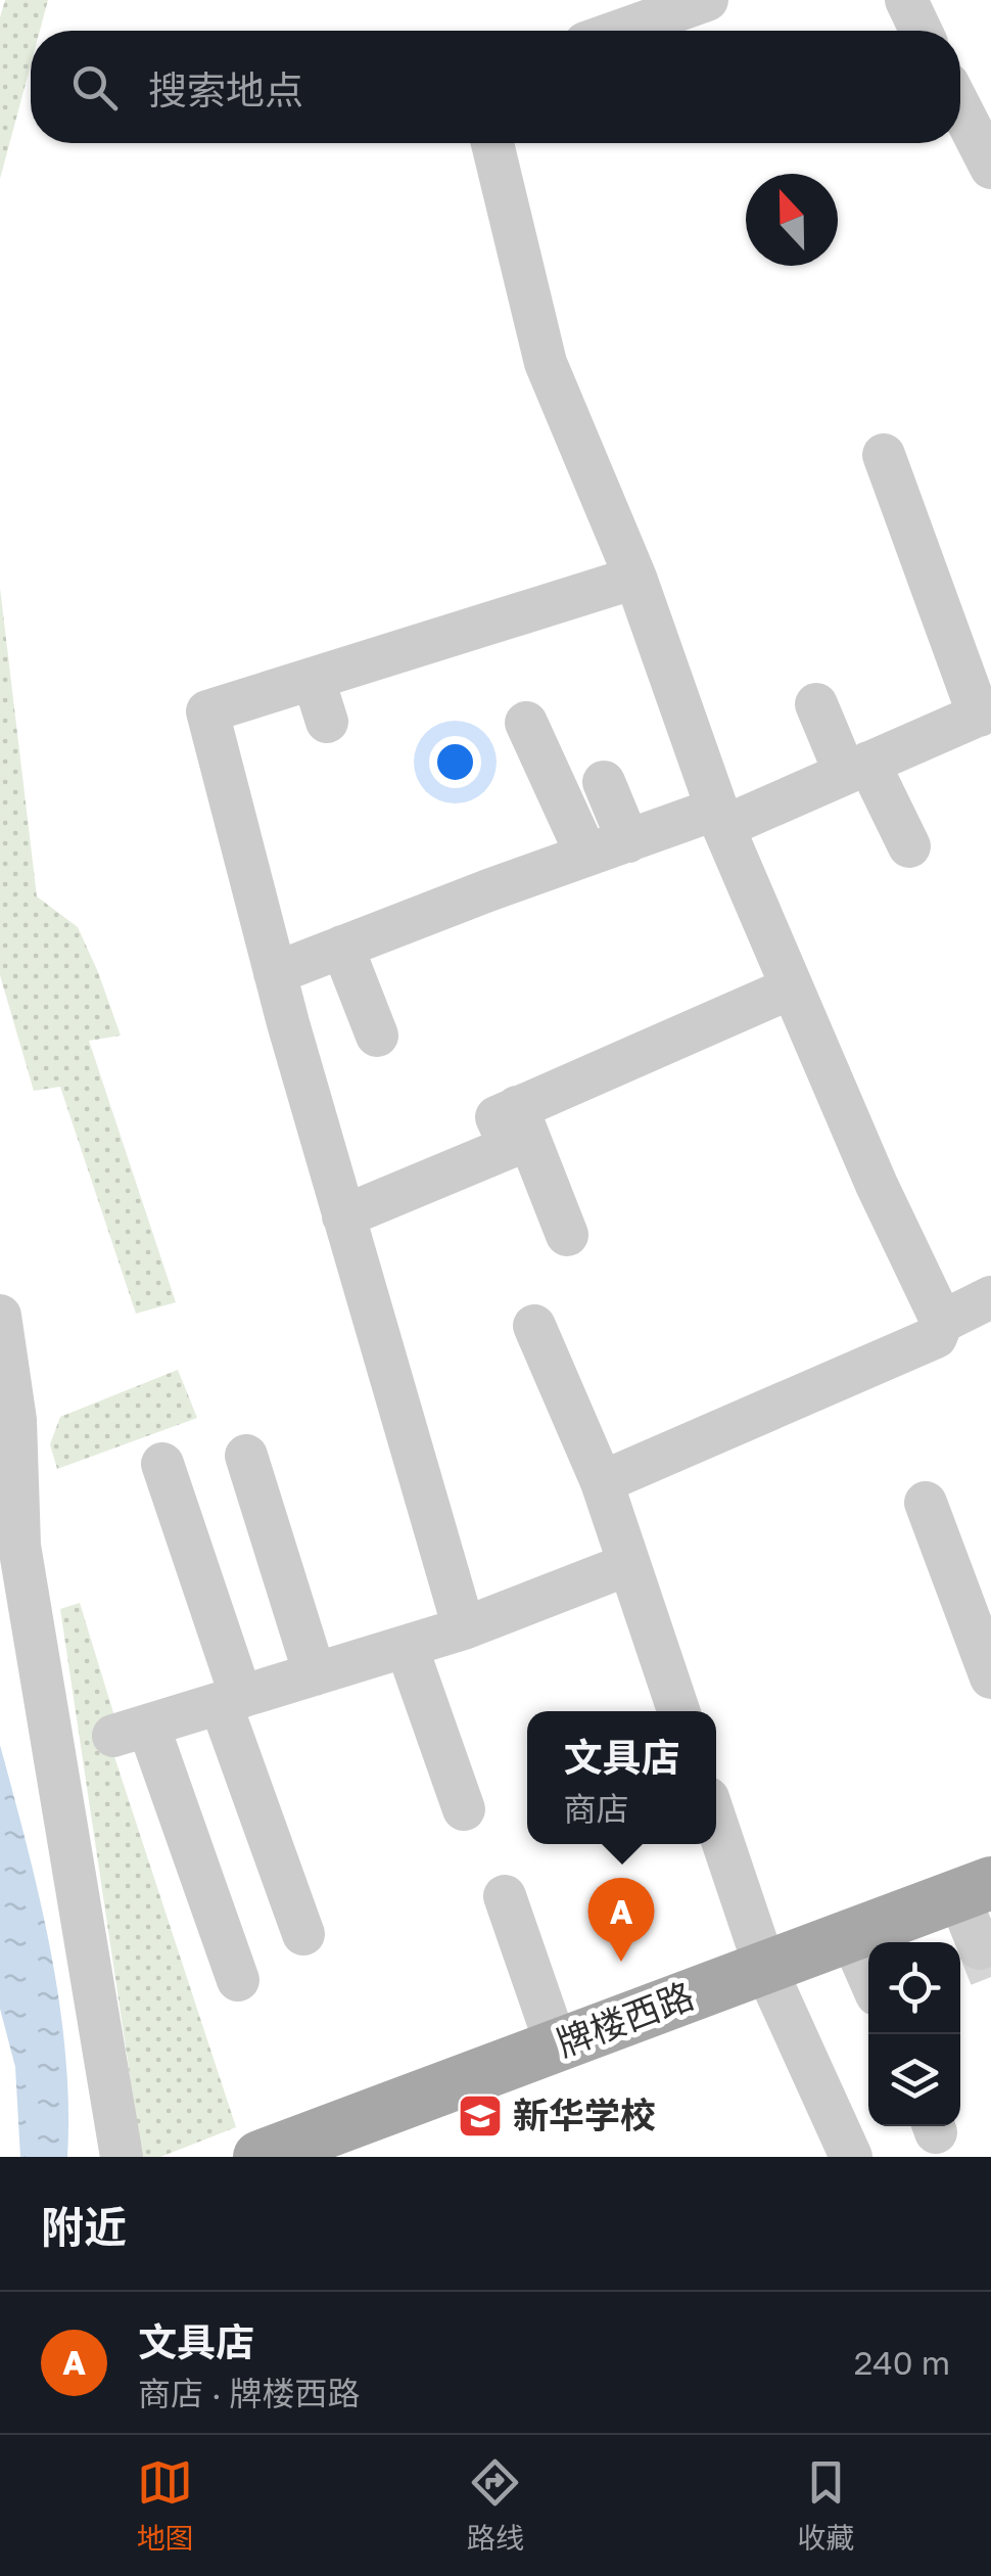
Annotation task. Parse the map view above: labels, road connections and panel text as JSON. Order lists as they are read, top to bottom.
{
  "streets": {
    "main road": ["牌楼西路"]
  },
  "places": {
    "school or university": ["新华学校"]
  },
  "north": "top",
  "page": {
    "search": "搜索地点",
    "popup": ["文具店", "商店"],
    "pins": "A",
    "heading": "附近",
    "list": [
      {
        "mark": "A",
        "name": "文具店",
        "note": "商店 · 牌楼西路",
        "value": "240 m"
      }
    ],
    "nav": ["地图", "路线", "收藏"]
  }
}
